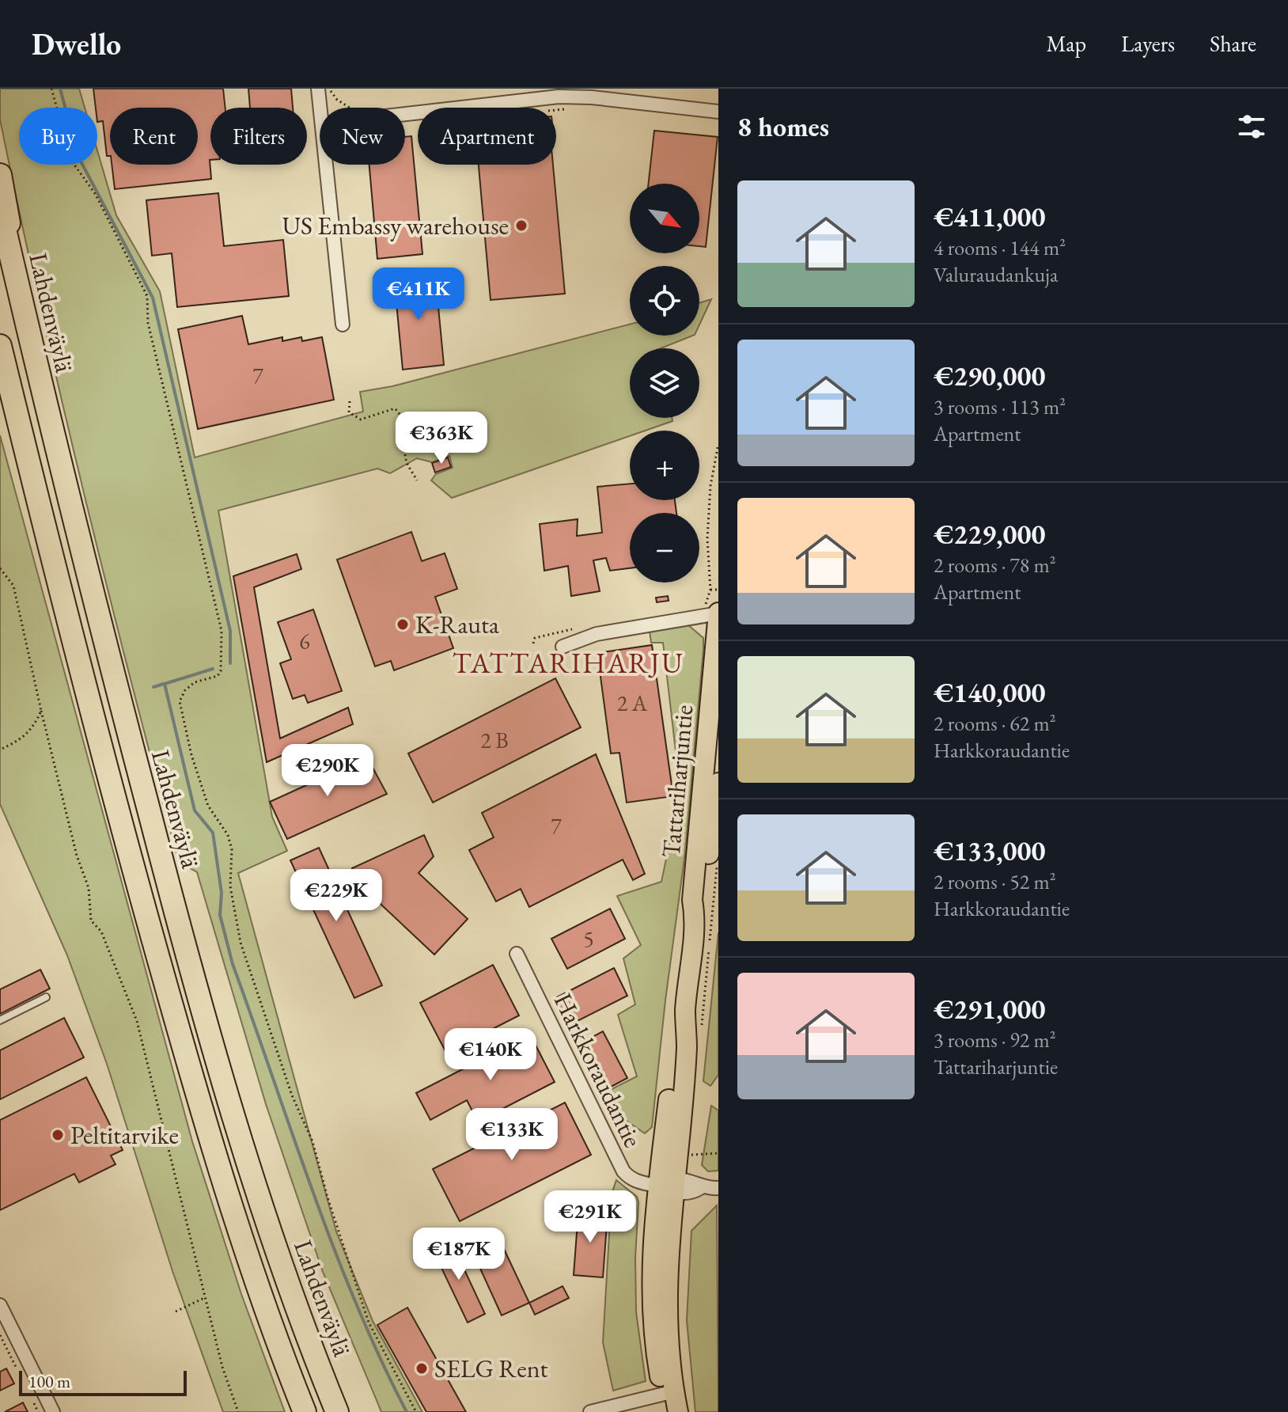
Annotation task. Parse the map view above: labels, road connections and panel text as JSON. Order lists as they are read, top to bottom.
{
  "streets": {
    "highway": ["Lahdenväylä"],
    "main road": ["Tattariharjuntie"],
    "street": ["Harkkoraudantie"]
  },
  "crossings": [
    ["Tattariharjuntie", "Harkkoraudantie"]
  ],
  "districts": ["TATTARIHARJU"],
  "places": [
    "US Embassy warehouse",
    "K-Rauta",
    "Peltitarvike",
    "SELG Rent"
  ],
  "house_numbers": [
    "7",
    "6",
    "2 A",
    "2 B",
    "7",
    "5"
  ],
  "scale_bar": "100 m",
  "north": "bottom right",
  "page": {
    "header": "Dwello",
    "nav": ["Map", "Layers", "Share"],
    "heading": "8 homes",
    "chip": [
      "Buy",
      "Rent",
      "Filters",
      "New",
      "Apartment"
    ],
    "list": [
      {
        "name": "€411,000",
        "note": "4 rooms · 144 m² · Valuraudankuja"
      },
      {
        "name": "€290,000",
        "note": "3 rooms · 113 m² · Apartment"
      },
      {
        "name": "€229,000",
        "note": "2 rooms · 78 m² · Apartment"
      },
      {
        "name": "€140,000",
        "note": "2 rooms · 62 m² · Harkkoraudantie"
      },
      {
        "name": "€133,000",
        "note": "2 rooms · 52 m² · Harkkoraudantie"
      },
      {
        "name": "€291,000",
        "note": "3 rooms · 92 m² · Tattariharjuntie"
      }
    ],
    "map_buttons": ["+", "−"],
    "price": [
      "€411K",
      "€363K",
      "€290K",
      "€229K",
      "€140K",
      "€133K",
      "€291K",
      "€187K"
    ],
    "scale": "100 m"
  }
}
